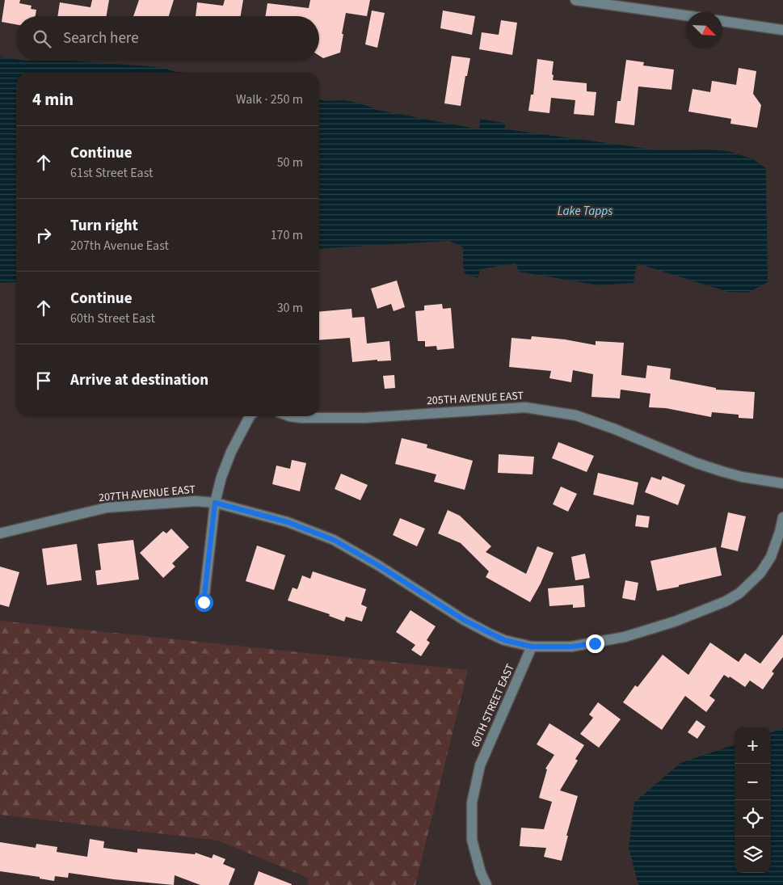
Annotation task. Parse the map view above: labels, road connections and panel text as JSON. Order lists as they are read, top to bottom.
{
  "streets": {
    "street": ["205TH AVENUE EAST", "207TH AVENUE EAST", "60TH STREET EAST"]
  },
  "crossings": [
    ["207TH AVENUE EAST", "60TH STREET EAST"]
  ],
  "water": ["Lake Tapps"],
  "north": "bottom right",
  "page": {
    "search": "Search here",
    "heading": ["4 min", "Walk · 250 m"],
    "list": [
      ["Continue", "61st Street East", "50 m"],
      ["Turn right", "207th Avenue East", "170 m"],
      ["Continue", "60th Street East", "30 m"],
      "Arrive at destination"
    ],
    "map_buttons": ["+", "−"]
  }
}
